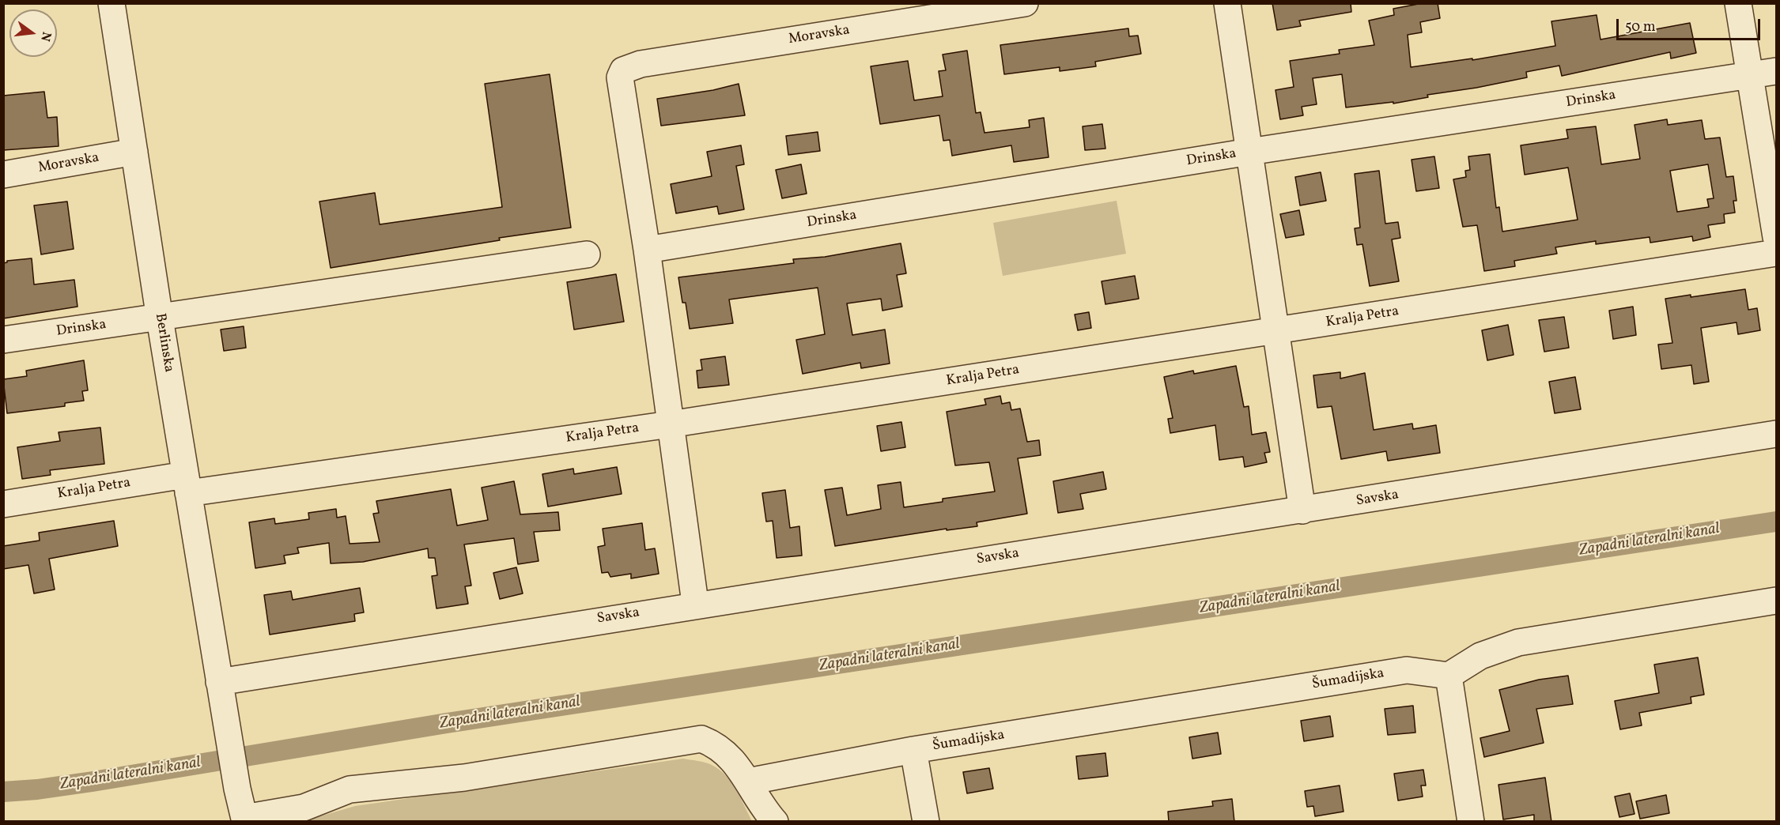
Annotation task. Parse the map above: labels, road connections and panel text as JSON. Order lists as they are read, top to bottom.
{
  "streets": {
    "street": [
      "Moravska",
      "Drinska",
      "Kralja Petra",
      "Berlinska",
      "Savska",
      "Šumadijska"
    ]
  },
  "crossings": [
    ["Moravska", "Drinska"],
    ["Moravska", "Berlinska"],
    ["Drinska", "Berlinska"],
    ["Kralja Petra", "Berlinska"],
    ["Berlinska", "Savska"]
  ],
  "water": ["Zapadni lateralni kanal"],
  "scale_bar": "50 m",
  "north": "right"
}
